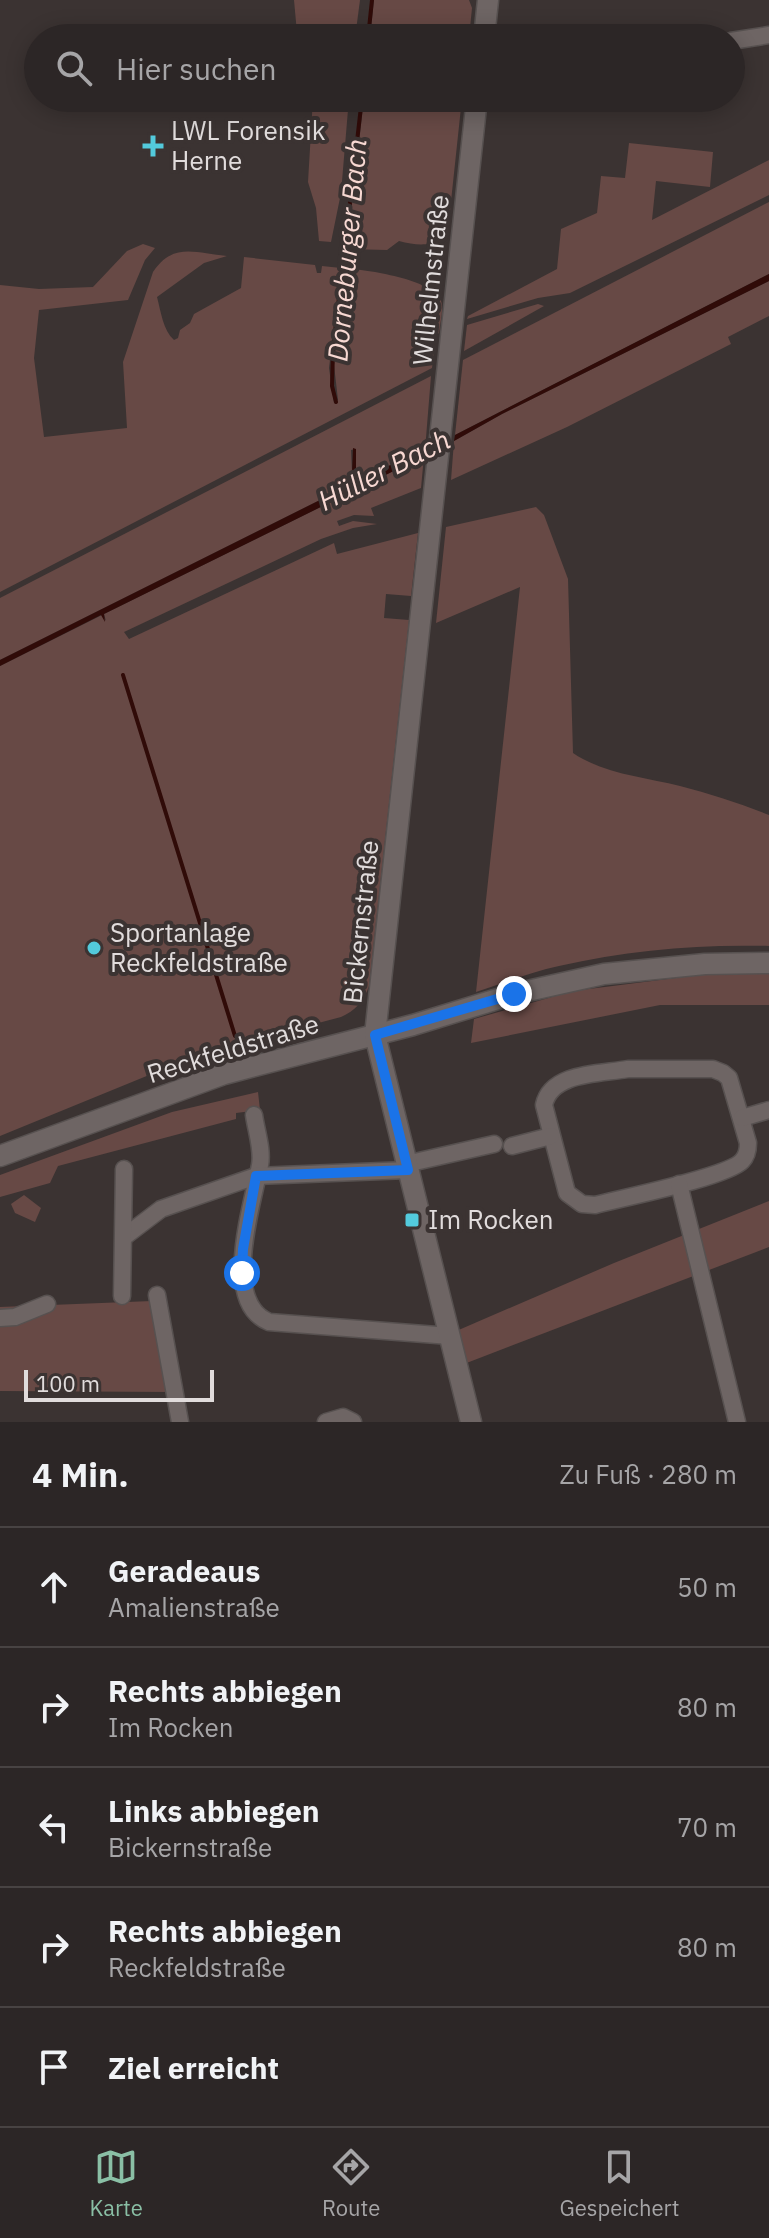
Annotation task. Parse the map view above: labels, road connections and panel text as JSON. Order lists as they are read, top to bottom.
{
  "streets": {
    "street": ["Wilhelmstraße", "Bickernstraße", "Reckfeldstraße"]
  },
  "crossings": [
    ["Wilhelmstraße", "Bickernstraße"],
    ["Bickernstraße", "Reckfeldstraße"]
  ],
  "water": ["Dorneburger Bach", "Hüller Bach"],
  "places": {
    "health": ["LWL Forensik Herne"],
    "other": ["Sportanlage Reckfeldstraße"],
    "transit": ["Im Rocken"]
  },
  "scale_bar": "100 m",
  "page": {
    "search": "Hier suchen",
    "scale": "100 m",
    "heading": ["4 Min.", "Zu Fuß · 280 m"],
    "list": [
      ["Geradeaus", "Amalienstraße", "50 m"],
      ["Rechts abbiegen", "Im Rocken", "80 m"],
      ["Links abbiegen", "Bickernstraße", "70 m"],
      ["Rechts abbiegen", "Reckfeldstraße", "80 m"],
      "Ziel erreicht"
    ],
    "nav": ["Karte", "Route", "Gespeichert"]
  }
}
